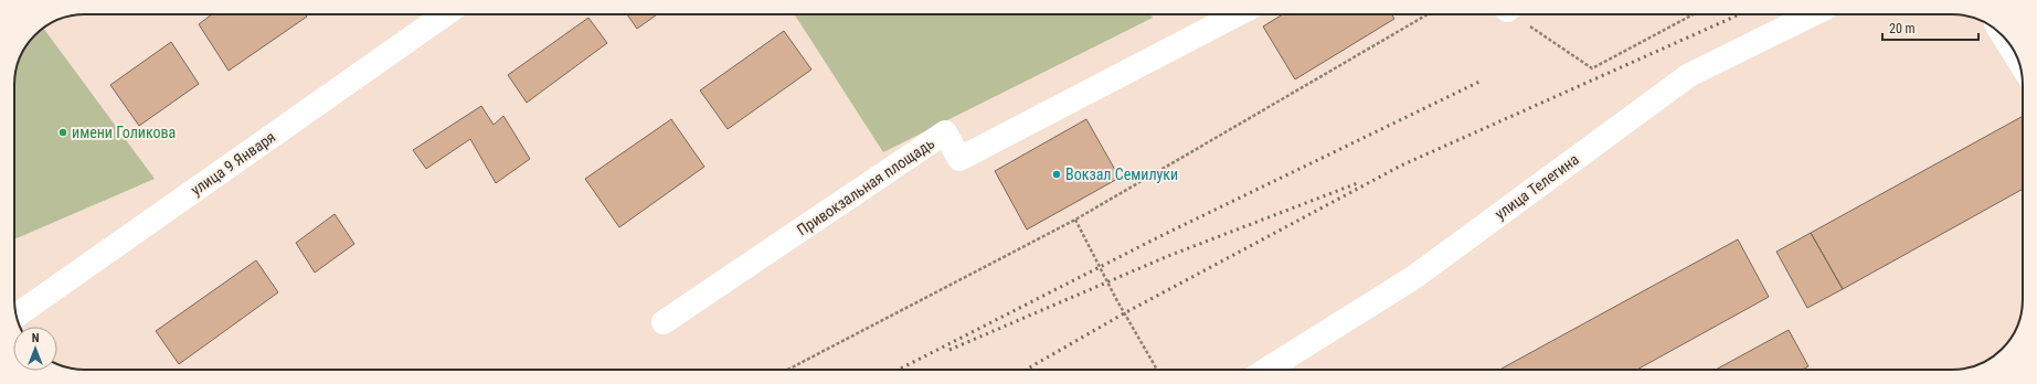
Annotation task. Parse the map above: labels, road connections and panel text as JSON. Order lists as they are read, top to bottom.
{
  "streets": {
    "street": ["улица 9 Января", "Привокзальная площадь", "улица Телегина"]
  },
  "places": ["имени Голикова", "Вокзал Семилуки"],
  "scale_bar": "20 m",
  "north": "top"
}
